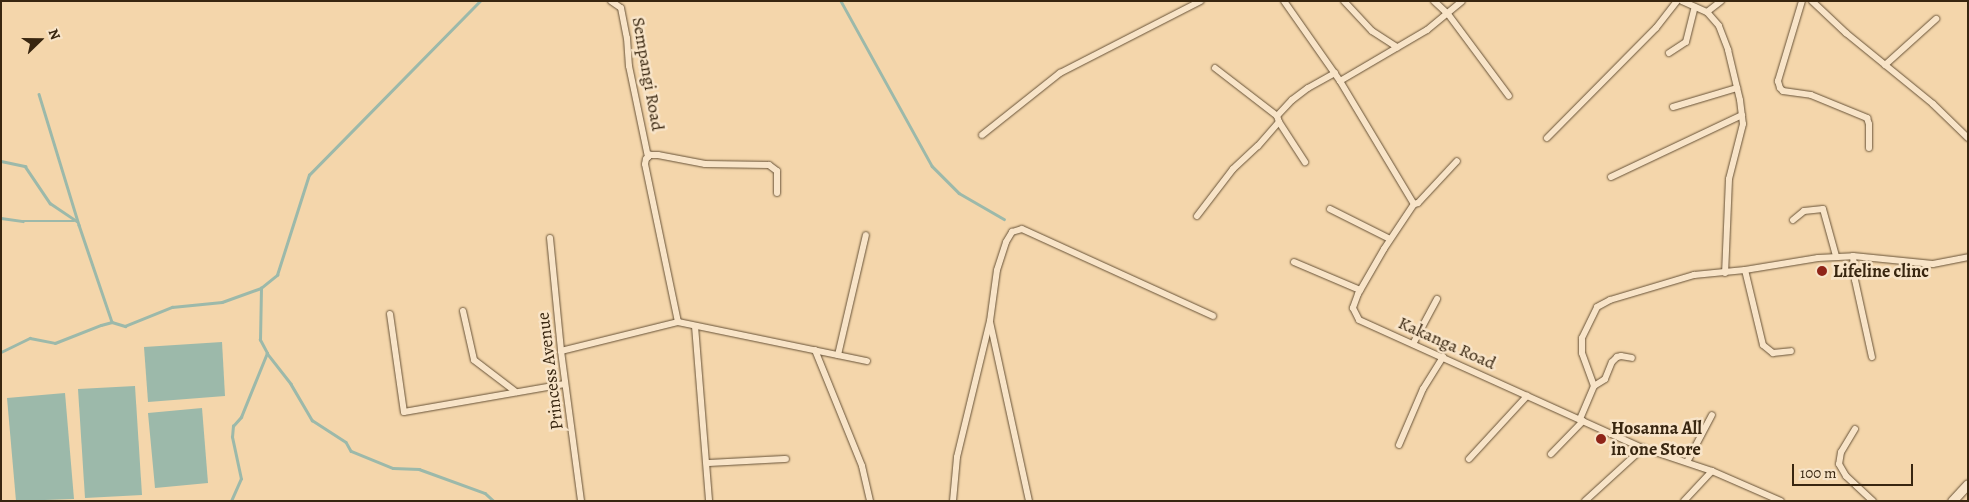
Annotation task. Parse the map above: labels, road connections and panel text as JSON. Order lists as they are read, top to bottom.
{
  "streets": {
    "street": ["Sempangi Road", "Kakanga Road", "Princess Avenue"]
  },
  "places": ["Lifeline clinc", "Hosanna All in one Store"],
  "scale_bar": "100 m",
  "north": "right"
}
